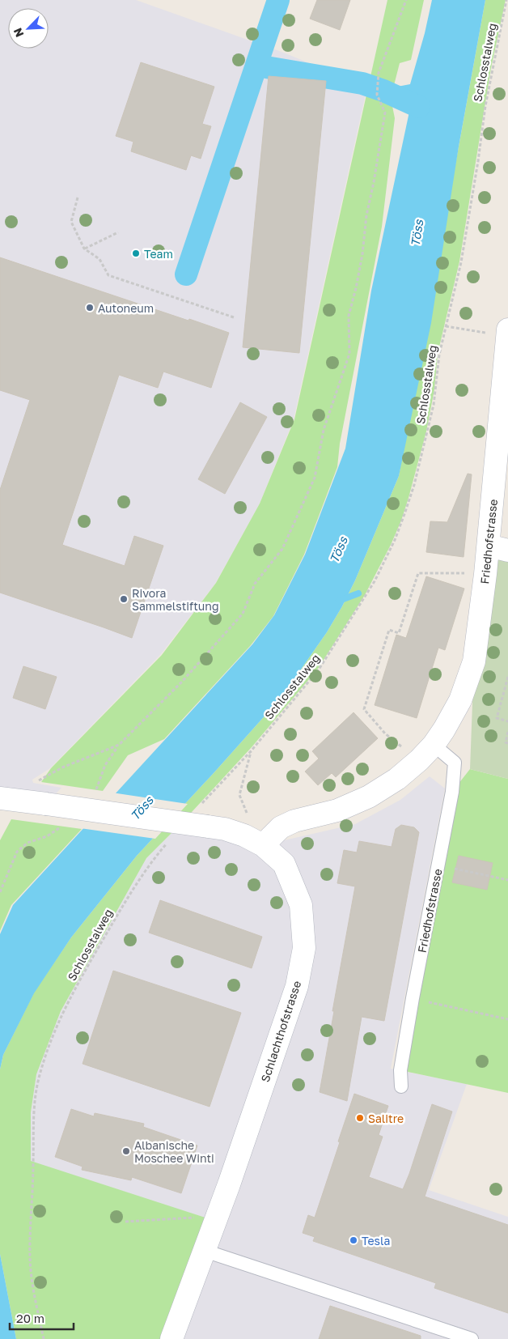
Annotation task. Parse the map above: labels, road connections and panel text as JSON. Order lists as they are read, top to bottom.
{
  "streets": {
    "street": ["Friedhofstrasse", "Schlachthofstrasse"],
    "path": ["Schlosstalweg"]
  },
  "crossings": [
    ["Friedhofstrasse", "Schlachthofstrasse"]
  ],
  "water": ["Töss"],
  "places": [
    "Team",
    "Autoneum",
    "Rivora Sammelstiftung",
    "Salitre",
    "Albanische Moschee Winti",
    "Tesla"
  ],
  "scale_bar": "20 m",
  "north": "bottom left"
}
